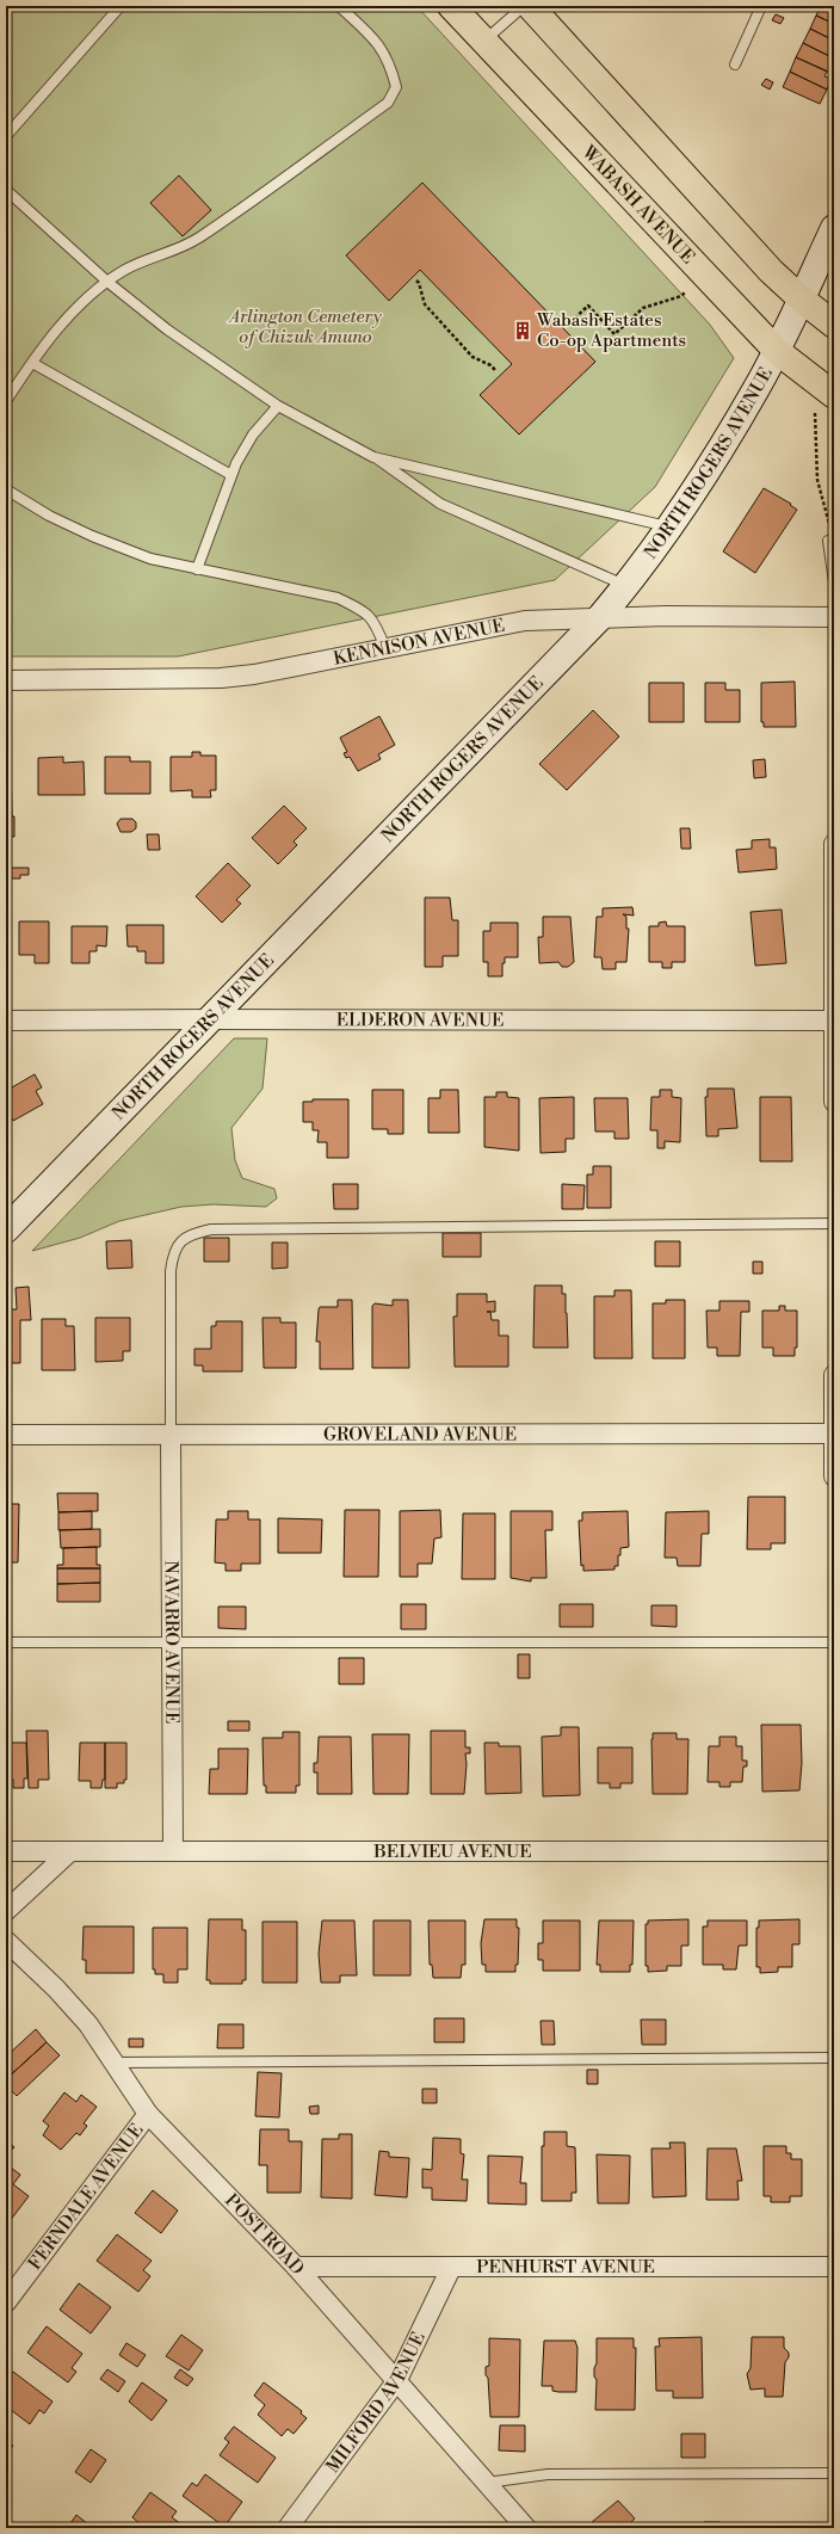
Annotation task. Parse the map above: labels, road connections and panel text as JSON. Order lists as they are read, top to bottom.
{
  "streets": {
    "main road": ["WABASH AVENUE"],
    "street": [
      "NORTH ROGERS AVENUE",
      "KENNISON AVENUE",
      "ELDERON AVENUE",
      "GROVELAND AVENUE",
      "NAVARRO AVENUE",
      "BELVIEU AVENUE",
      "FERNDALE AVENUE",
      "POST ROAD",
      "PENHURST AVENUE",
      "MILFORD AVENUE"
    ]
  },
  "crossings": [
    ["WABASH AVENUE", "NORTH ROGERS AVENUE"],
    ["NORTH ROGERS AVENUE", "KENNISON AVENUE"],
    ["NORTH ROGERS AVENUE", "ELDERON AVENUE"],
    ["GROVELAND AVENUE", "NAVARRO AVENUE"],
    ["NAVARRO AVENUE", "BELVIEU AVENUE"],
    ["FERNDALE AVENUE", "POST ROAD"],
    ["POST ROAD", "PENHURST AVENUE"],
    ["POST ROAD", "MILFORD AVENUE"],
    ["PENHURST AVENUE", "MILFORD AVENUE"]
  ],
  "parks": ["Arlington Cemetery of Chizuk Amuno"],
  "places": {
    "building": ["Wabash Estates Co-op Apartments"]
  }
}
